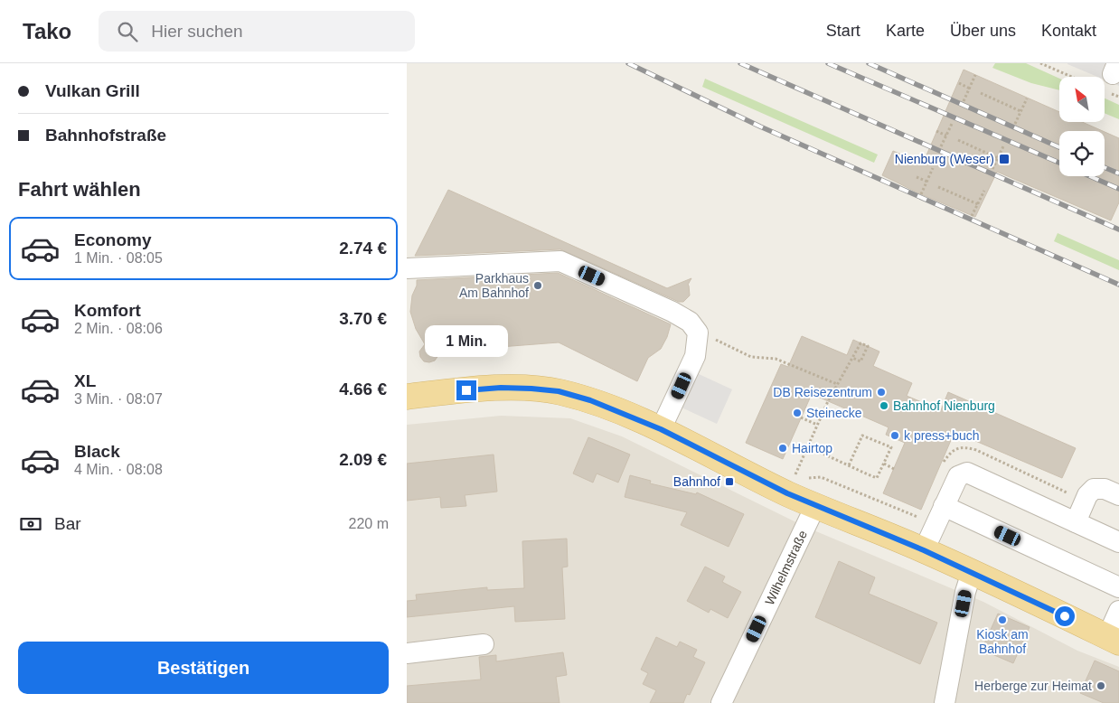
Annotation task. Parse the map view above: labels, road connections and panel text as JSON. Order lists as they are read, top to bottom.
{
  "streets": {
    "street": ["Wilhelmstraße"]
  },
  "places": {
    "transit": ["Nienburg (Weser)", "Bahnhof"],
    "other": [
      "Parkhaus Am Bahnhof",
      "DB Reisezentrum",
      "Bahnhof Nienburg",
      "Steinecke",
      "k press+buch",
      "Hairtop",
      "Kiosk am Bahnhof",
      "Herberge zur Heimat"
    ]
  },
  "north": "top left",
  "page": {
    "header": "Tako",
    "search": "Hier suchen",
    "nav": [
      "Start",
      "Karte",
      "Über uns",
      "Kontakt"
    ],
    "banner": ["Vulkan Grill", "Bahnhofstraße"],
    "heading": "Fahrt wählen",
    "list": [
      {
        "name": "Economy",
        "note": "1 Min. · 08:05",
        "value": "2.74 €"
      },
      {
        "name": "Komfort",
        "note": "2 Min. · 08:06",
        "value": "3.70 €"
      },
      {
        "name": "XL",
        "note": "3 Min. · 08:07",
        "value": "4.66 €"
      },
      {
        "name": "Black",
        "note": "4 Min. · 08:08",
        "value": "2.09 €"
      }
    ],
    "bubble": "1 Min.",
    "pay": ["Bar", "220 m"],
    "buttons": "Bestätigen"
  }
}
